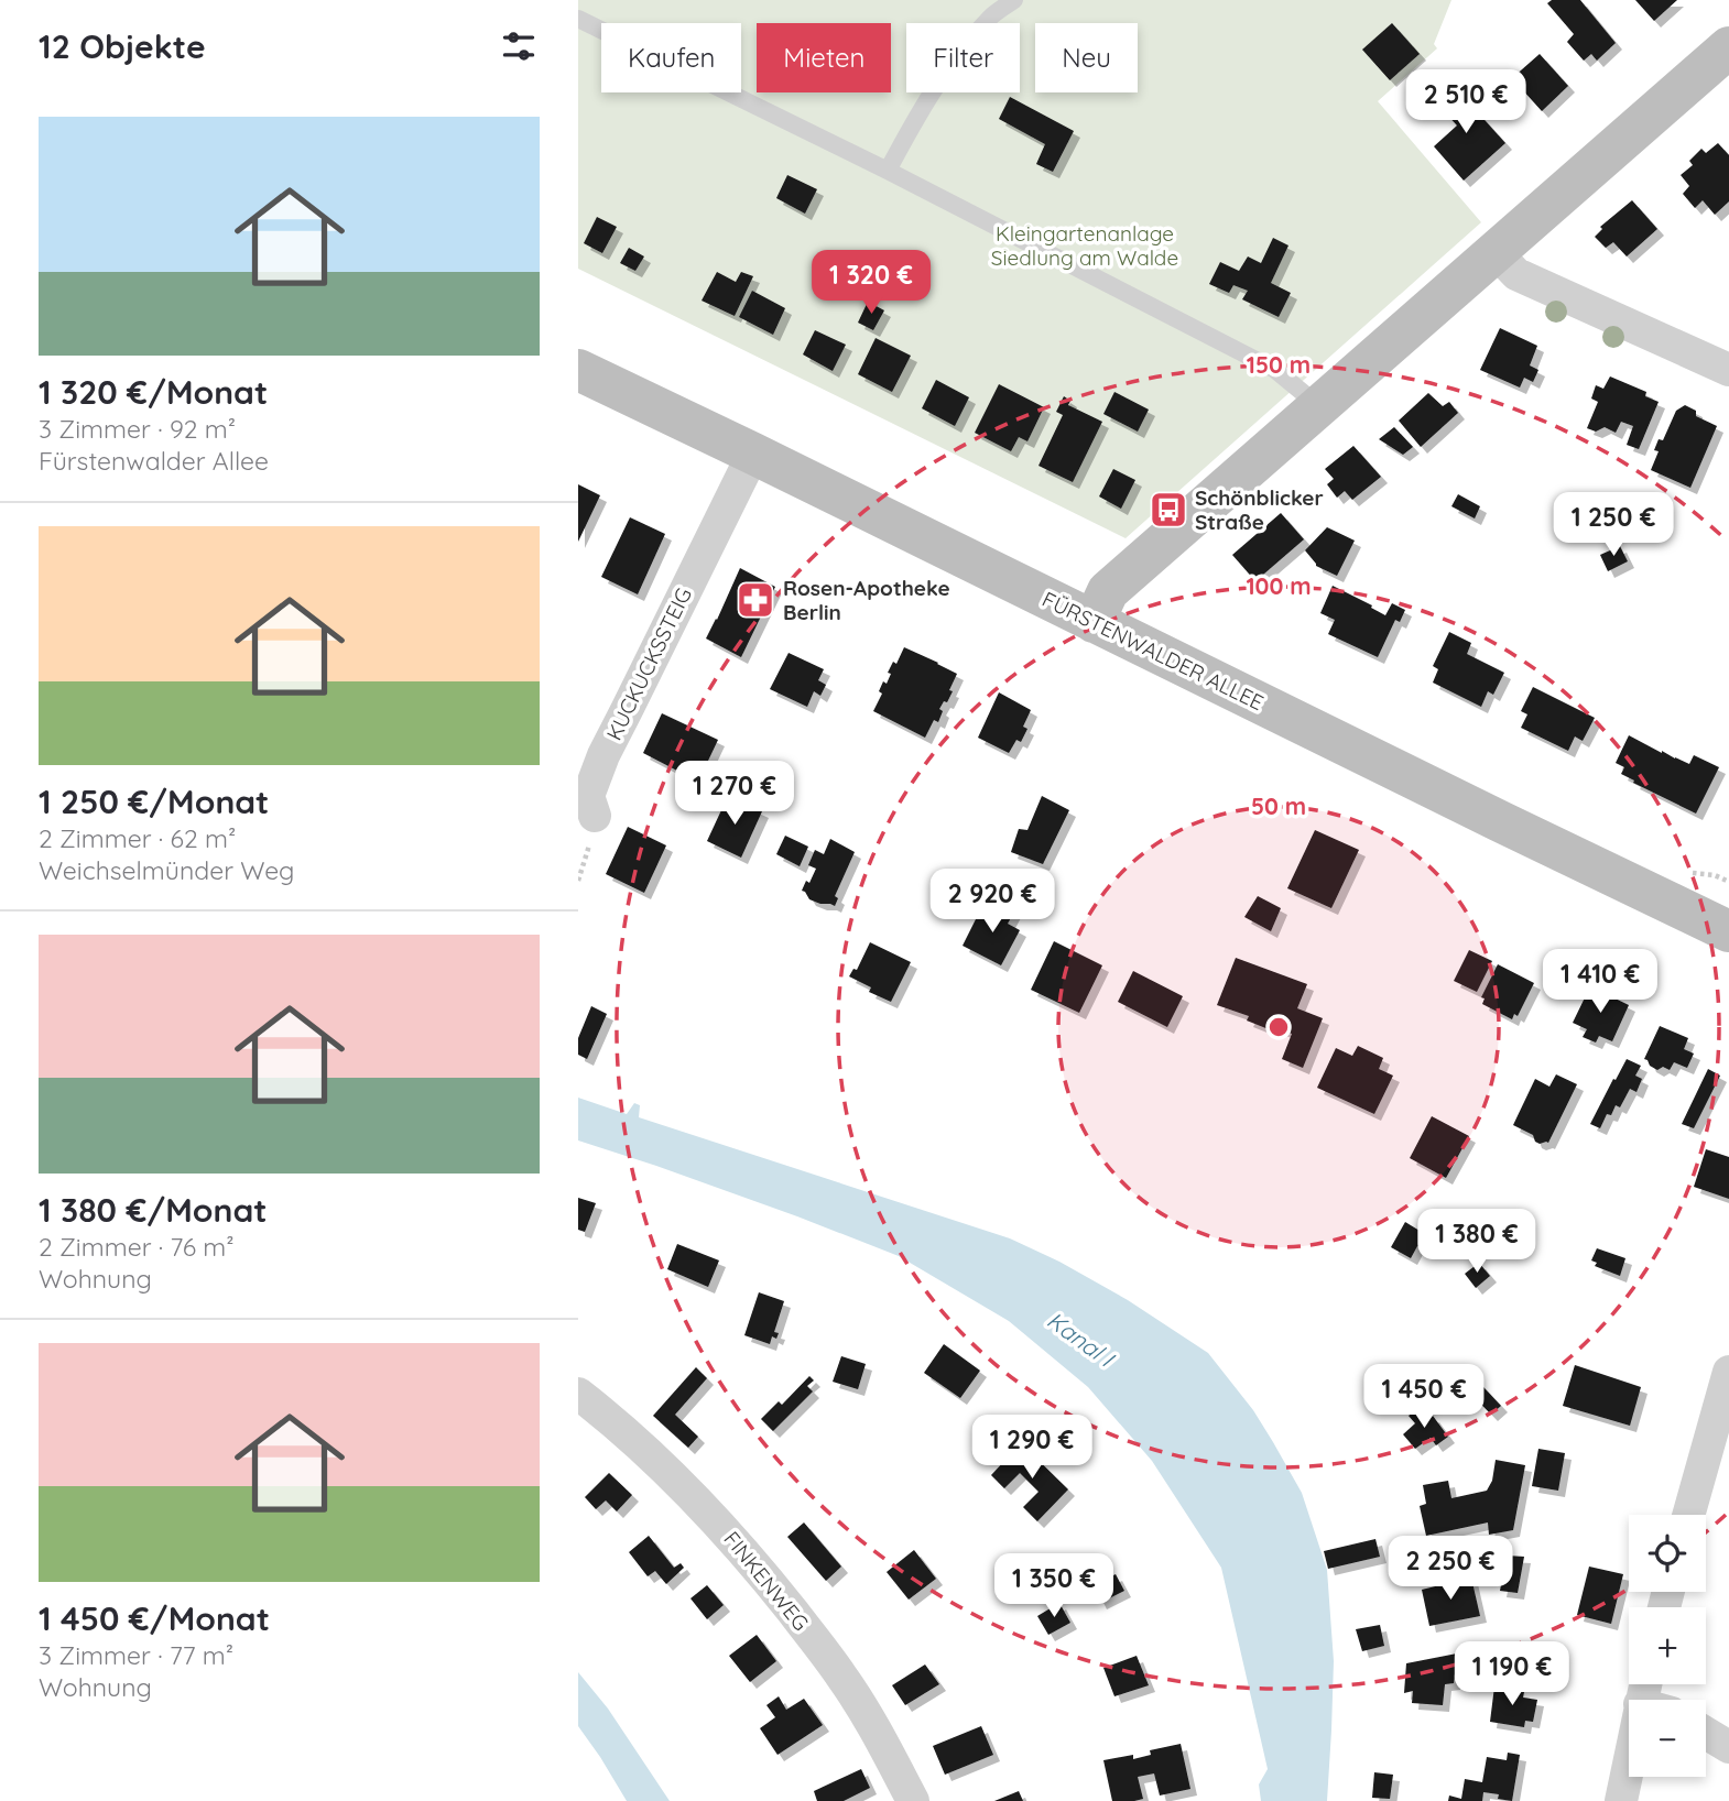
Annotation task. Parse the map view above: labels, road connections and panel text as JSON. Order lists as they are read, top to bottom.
{
  "streets": {
    "main road": ["FÜRSTENWALDER ALLEE"],
    "street": ["KUCKUCKSSTEIG", "FINKENWEG"]
  },
  "crossings": [
    ["FÜRSTENWALDER ALLEE", "KUCKUCKSSTEIG"]
  ],
  "water": ["Kanal I"],
  "parks": ["Kleingartenanlage Siedlung am Walde"],
  "places": {
    "bus stop": ["Schönblicker Straße"],
    "pharmacy": ["Rosen-Apotheke Berlin"]
  },
  "page": {
    "heading": "12 Objekte",
    "chip": [
      "Kaufen",
      "Mieten",
      "Filter",
      "Neu"
    ],
    "price": [
      "2 510 €",
      "1 320 €",
      "1 250 €",
      "1 270 €",
      "2 920 €",
      "1 410 €",
      "1 380 €",
      "1 450 €",
      "1 290 €",
      "2 250 €",
      "1 350 €",
      "1 190 €"
    ],
    "list": [
      {
        "name": "1 320 €/Monat",
        "note": "3 Zimmer · 92 m² · Fürstenwalder Allee"
      },
      {
        "name": "1 250 €/Monat",
        "note": "2 Zimmer · 62 m² · Weichselmünder Weg"
      },
      {
        "name": "1 380 €/Monat",
        "note": "2 Zimmer · 76 m² · Wohnung"
      },
      {
        "name": "1 450 €/Monat",
        "note": "3 Zimmer · 77 m² · Wohnung"
      }
    ],
    "map_buttons": ["+", "−"]
  },
  "rings": ["150 m", "100 m", "50 m"]
}
